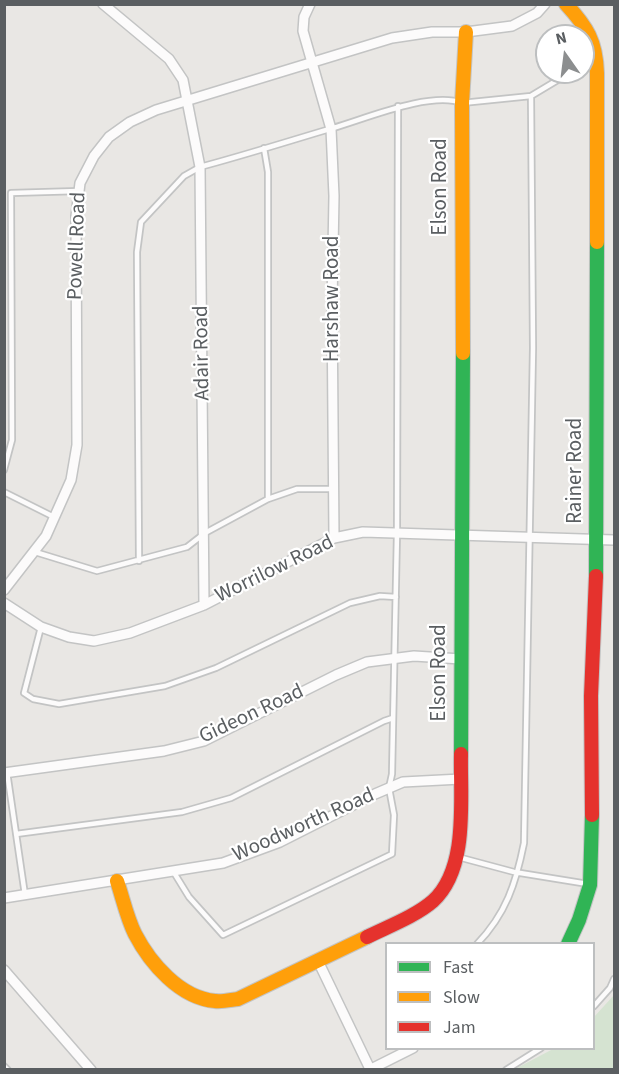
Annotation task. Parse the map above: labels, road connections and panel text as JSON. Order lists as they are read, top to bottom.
{
  "streets": {
    "street": [
      "Elson Road",
      "Powell Road",
      "Harshaw Road",
      "Adair Road",
      "Rainer Road",
      "Worrilow Road",
      "Gideon Road",
      "Woodworth Road"
    ]
  },
  "crossings": [
    ["Elson Road", "Powell Road"],
    ["Elson Road", "Worrilow Road"],
    ["Elson Road", "Gideon Road"],
    ["Elson Road", "Woodworth Road"],
    ["Powell Road", "Harshaw Road"],
    ["Powell Road", "Adair Road"],
    ["Harshaw Road", "Worrilow Road"],
    ["Adair Road", "Worrilow Road"],
    ["Rainer Road", "Worrilow Road"]
  ],
  "legend": ["Fast", "Slow", "Jam"],
  "north": "top"
}
